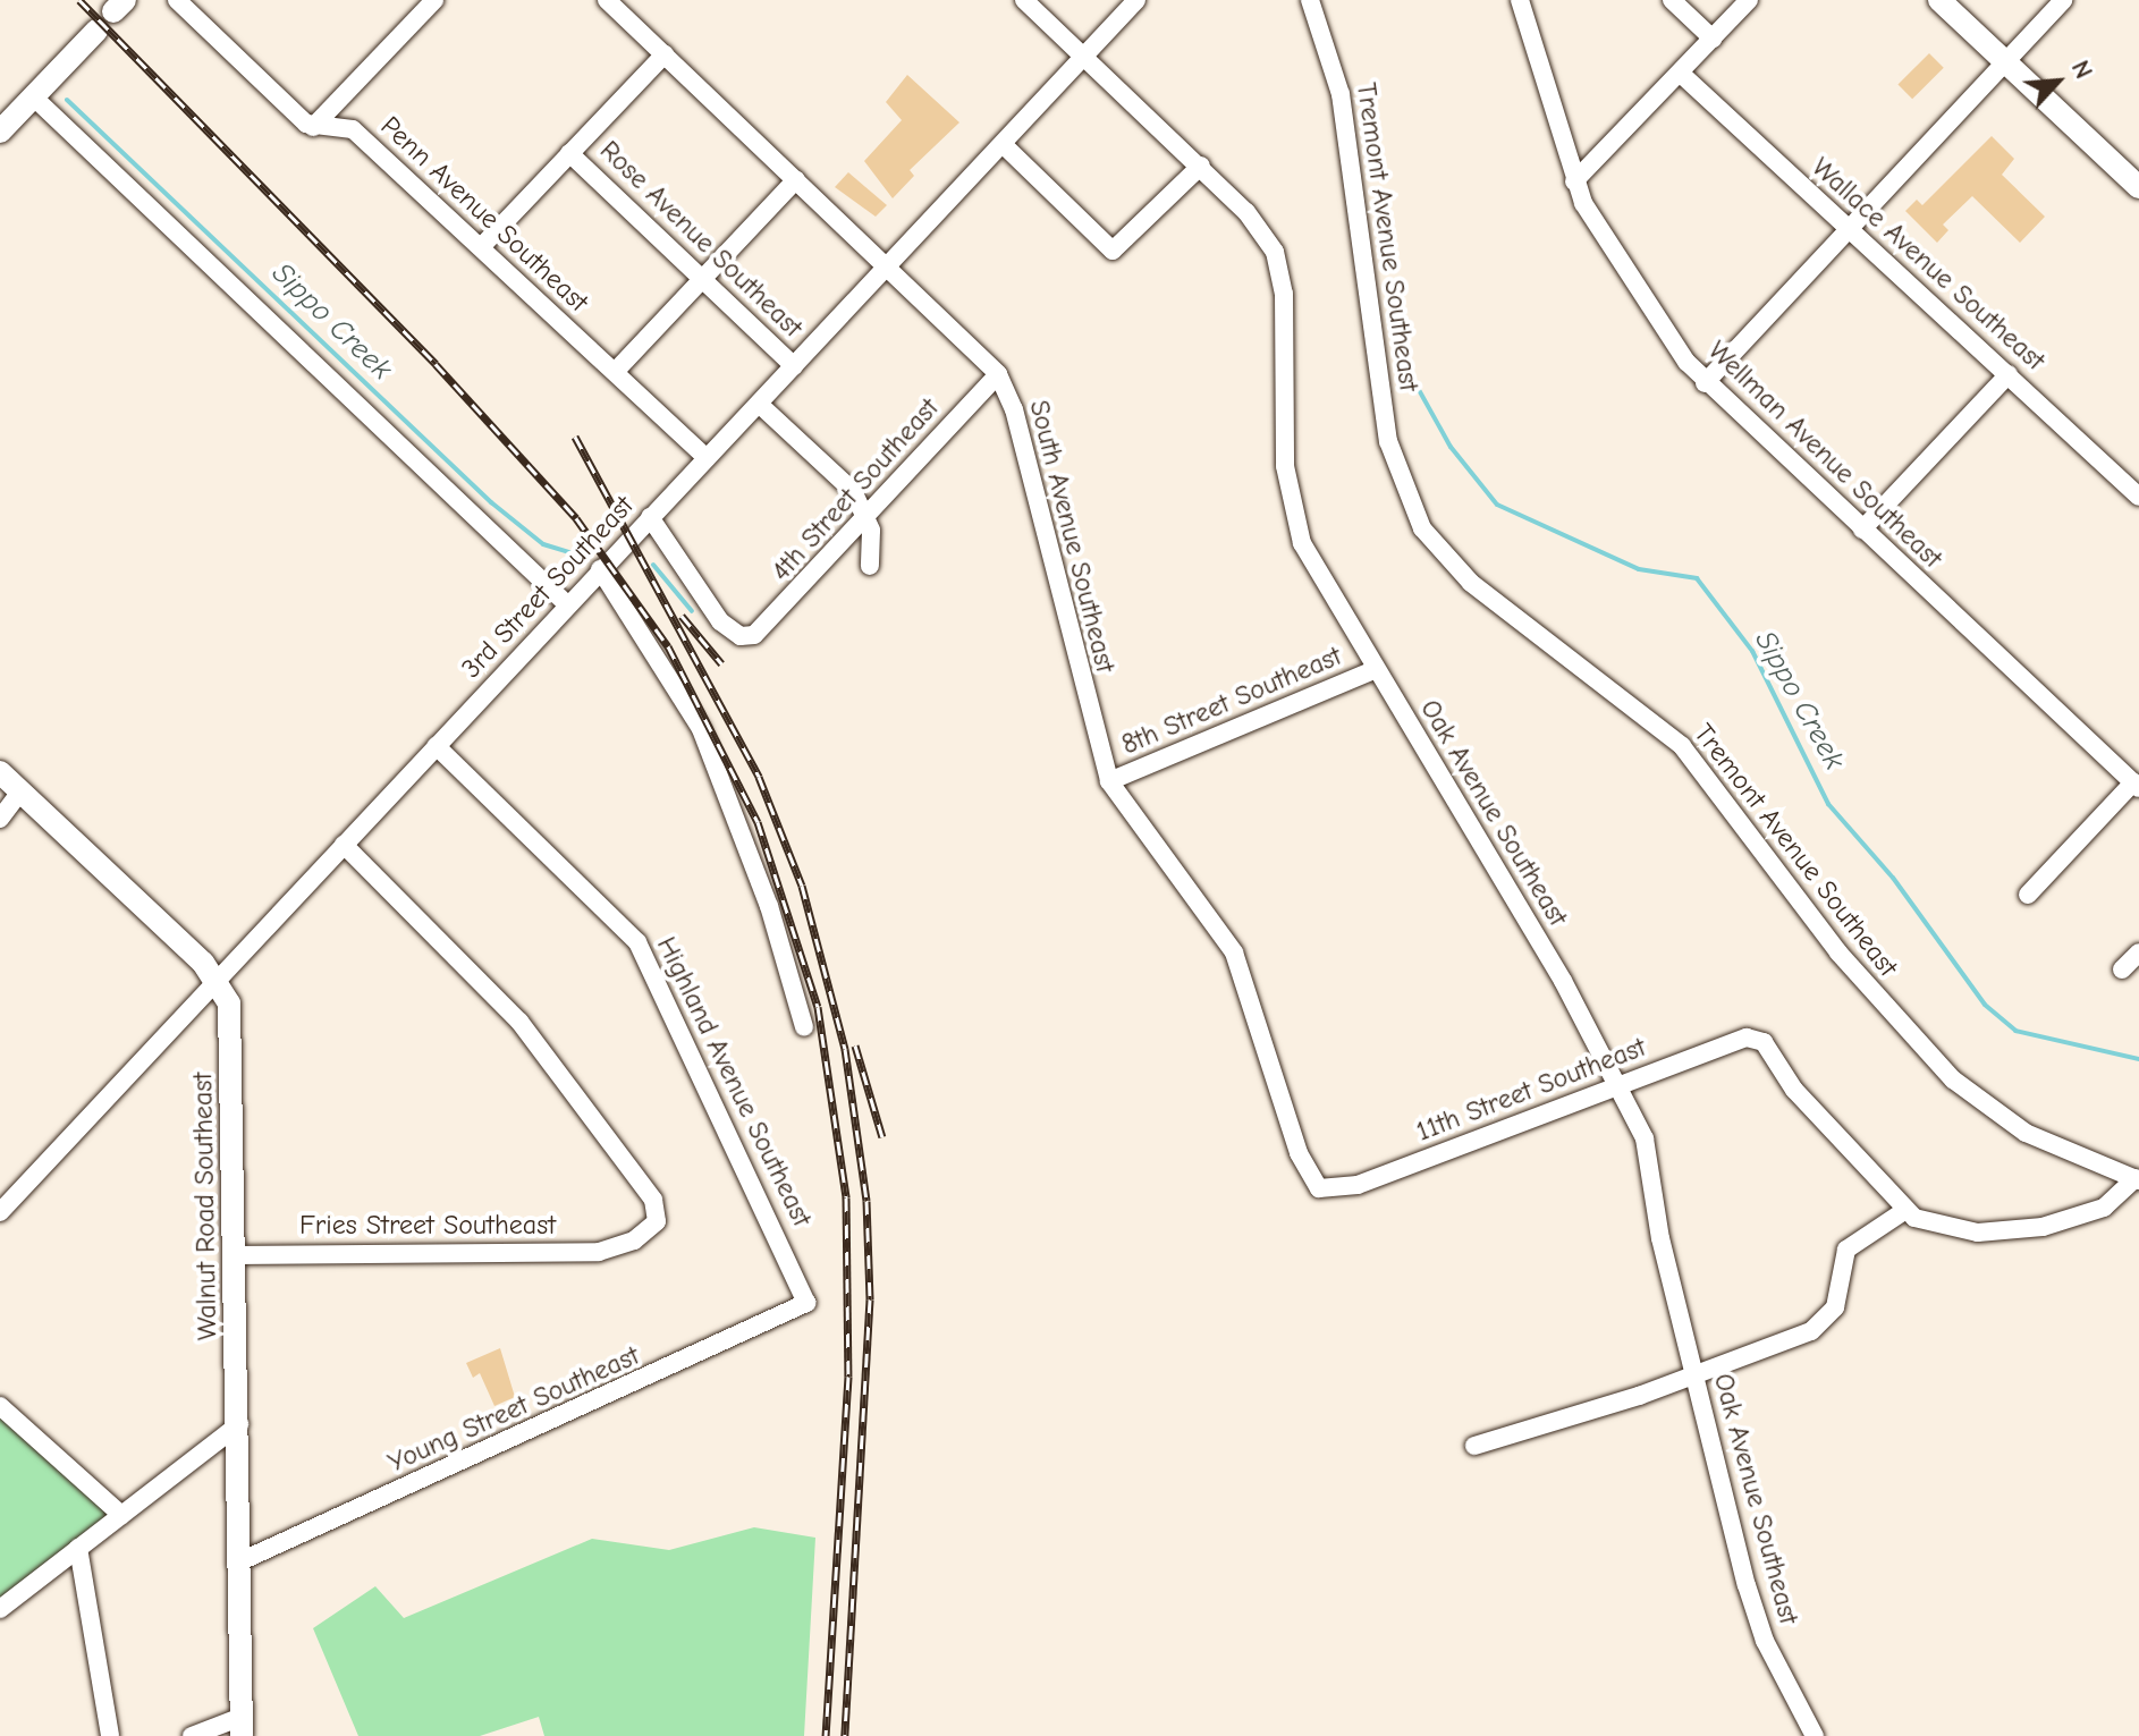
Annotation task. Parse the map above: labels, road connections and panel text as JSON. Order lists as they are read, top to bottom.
{
  "streets": {
    "main road": ["Walnut Road Southeast"],
    "street": [
      "Penn Avenue Southeast",
      "Tremont Avenue Southeast",
      "Rose Avenue Southeast",
      "Wallace Avenue Southeast",
      "Wellman Avenue Southeast",
      "4th Street Southeast",
      "South Avenue Southeast",
      "3rd Street Southeast",
      "8th Street Southeast",
      "Oak Avenue Southeast",
      "Highland Avenue Southeast",
      "11th Street Southeast",
      "Fries Street Southeast",
      "Young Street Southeast"
    ]
  },
  "crossings": [
    ["Penn Avenue Southeast", "3rd Street Southeast"],
    ["Rose Avenue Southeast", "3rd Street Southeast"],
    ["4th Street Southeast", "South Avenue Southeast"],
    ["4th Street Southeast", "3rd Street Southeast"],
    ["South Avenue Southeast", "3rd Street Southeast"],
    ["South Avenue Southeast", "8th Street Southeast"],
    ["South Avenue Southeast", "11th Street Southeast"],
    ["3rd Street Southeast", "Oak Avenue Southeast"],
    ["3rd Street Southeast", "Highland Avenue Southeast"],
    ["3rd Street Southeast", "Walnut Road Southeast"],
    ["3rd Street Southeast", "Fries Street Southeast"],
    ["8th Street Southeast", "Oak Avenue Southeast"],
    ["Oak Avenue Southeast", "11th Street Southeast"],
    ["Highland Avenue Southeast", "Young Street Southeast"],
    ["Walnut Road Southeast", "Fries Street Southeast"],
    ["Walnut Road Southeast", "Young Street Southeast"]
  ],
  "water": ["Sippo Creek"],
  "north": "top right"
}
